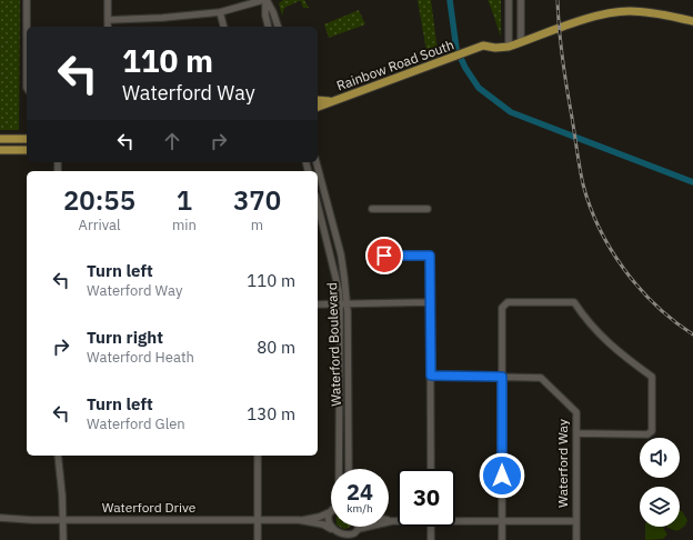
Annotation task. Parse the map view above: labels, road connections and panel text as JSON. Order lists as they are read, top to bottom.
{
  "streets": {
    "main road": ["Rainbow Road South"],
    "street": ["Waterford Boulevard", "Waterford Way", "Waterford Drive"]
  },
  "page": {
    "turn": ["110 m", "Waterford Way"],
    "eta": [
      "20:55",
      "Arrival",
      "1",
      "min",
      "370",
      "m"
    ],
    "list": [
      {
        "name": "Turn left",
        "note": "Waterford Way",
        "value": "110 m"
      },
      {
        "name": "Turn right",
        "note": "Waterford Heath",
        "value": "80 m"
      },
      {
        "name": "Turn left",
        "note": "Waterford Glen",
        "value": "130 m"
      }
    ],
    "speed": "24 km/h",
    "limit": "30"
  }
}
